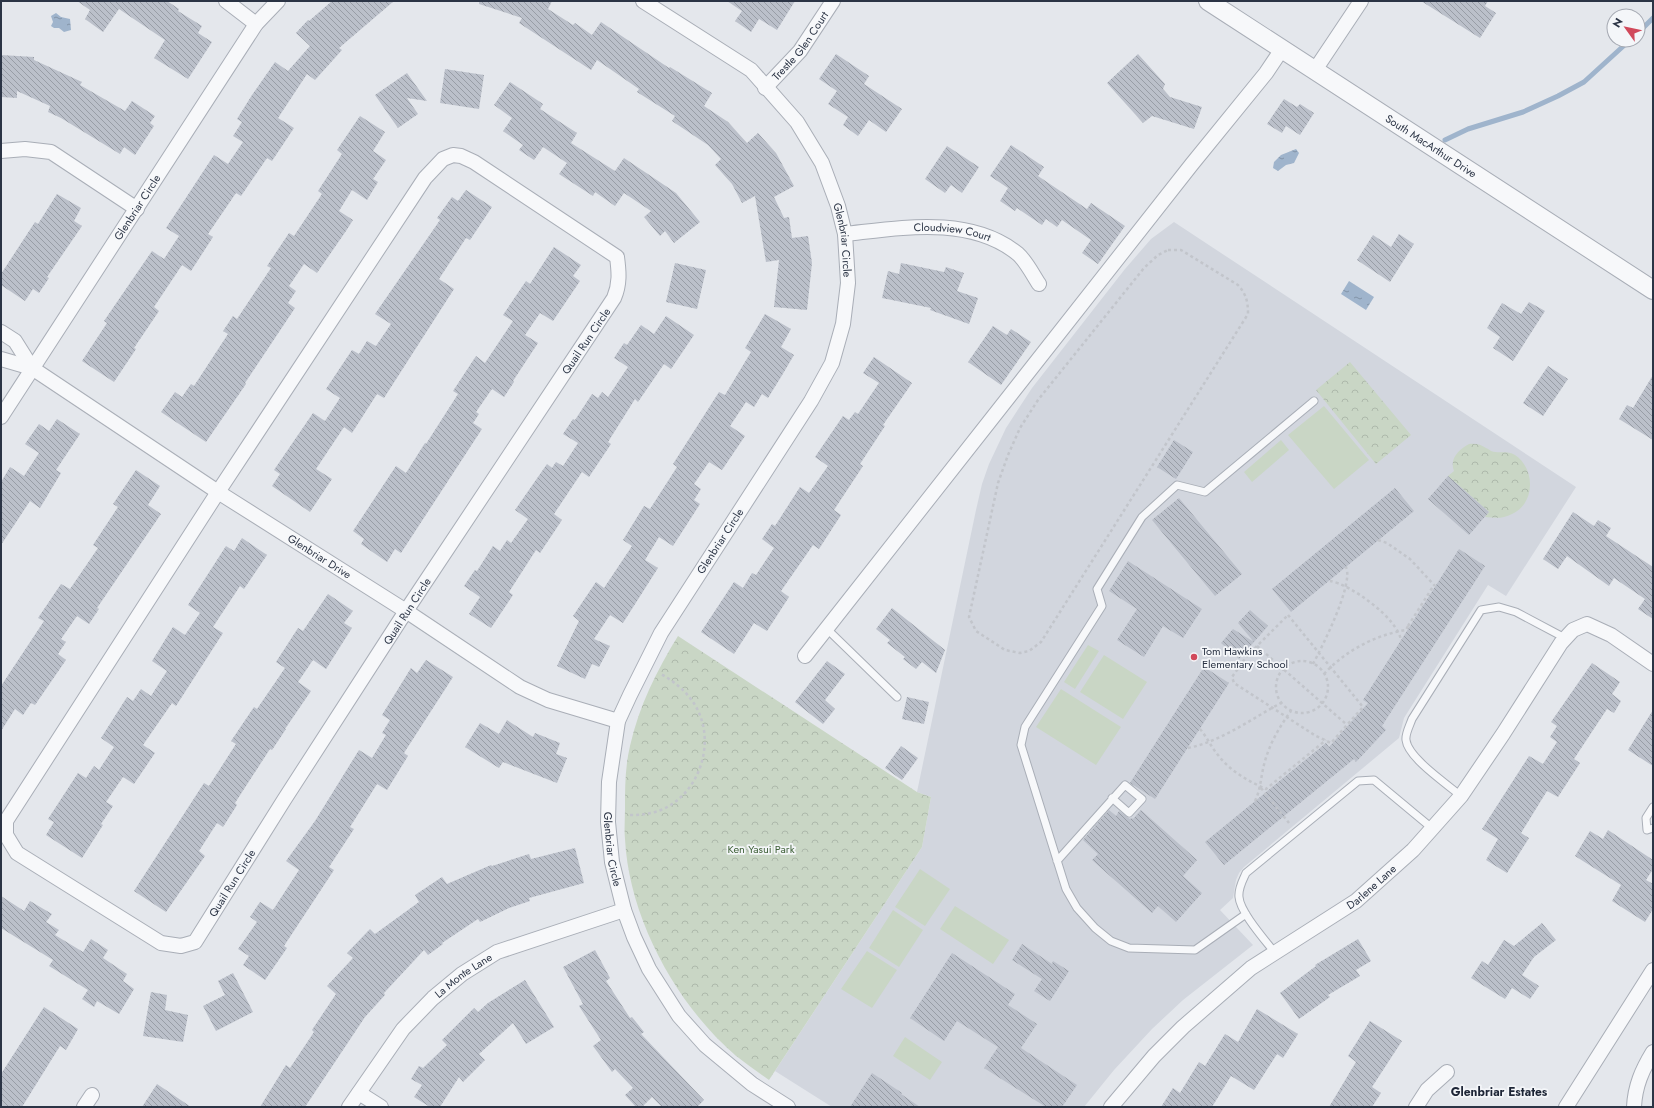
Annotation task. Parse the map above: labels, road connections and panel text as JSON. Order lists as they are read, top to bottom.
{
  "streets": {
    "street": [
      "Trestle Glen Court",
      "South MacArthur Drive",
      "Glenbriar Circle",
      "Cloudview Court",
      "Quail Run Circle",
      "Glenbriar Drive",
      "Darlene Lane",
      "La Monte Lane"
    ]
  },
  "crossings": [
    ["Trestle Glen Court", "Glenbriar Circle"],
    ["Glenbriar Circle", "Cloudview Court"],
    ["Glenbriar Circle", "Glenbriar Drive"],
    ["Glenbriar Circle", "La Monte Lane"],
    ["Quail Run Circle", "Glenbriar Drive"]
  ],
  "districts": ["Glenbriar Estates"],
  "parks": ["Ken Yasui Park"],
  "places": ["Tom Hawkins Elementary School"],
  "north": "top left"
}
